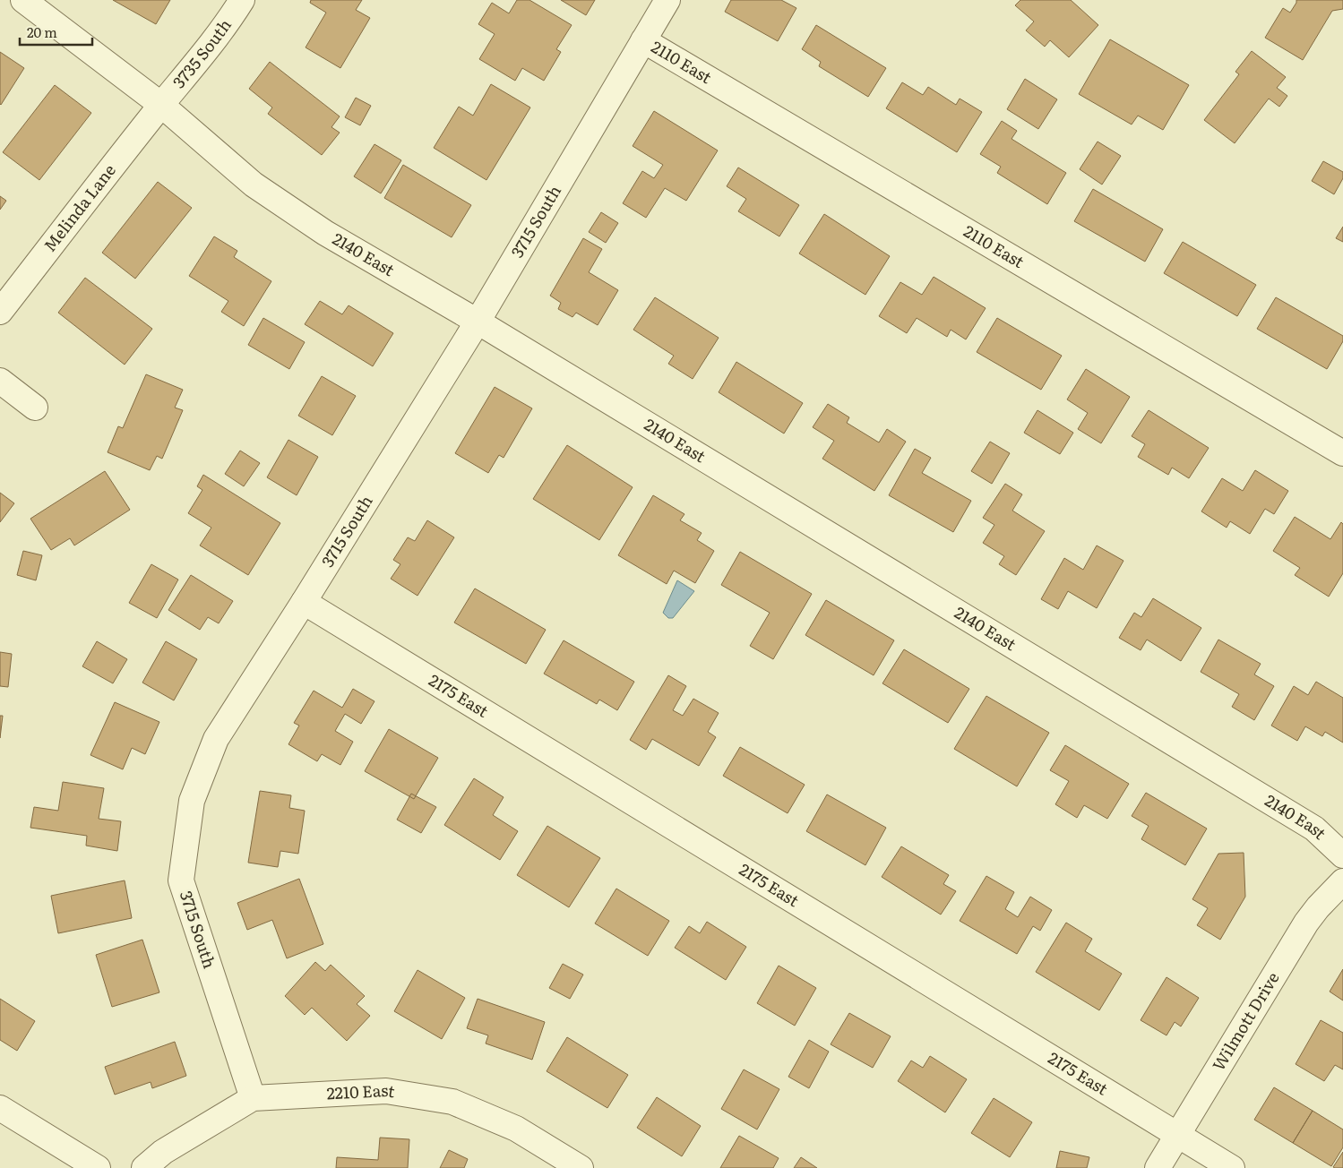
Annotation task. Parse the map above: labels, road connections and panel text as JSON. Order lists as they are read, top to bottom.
{
  "streets": {
    "street": [
      "3735 South",
      "2110 East",
      "Melinda Lane",
      "3715 South",
      "2140 East",
      "2175 East",
      "Wilmott Drive",
      "2210 East"
    ]
  },
  "crossings": [
    ["3735 South", "Melinda Lane"],
    ["3735 South", "2140 East"],
    ["2110 East", "3715 South"],
    ["Melinda Lane", "2140 East"],
    ["3715 South", "2140 East"],
    ["3715 South", "2175 East"],
    ["3715 South", "2210 East"],
    ["2175 East", "Wilmott Drive"]
  ],
  "scale_bar": "20 m"
}
